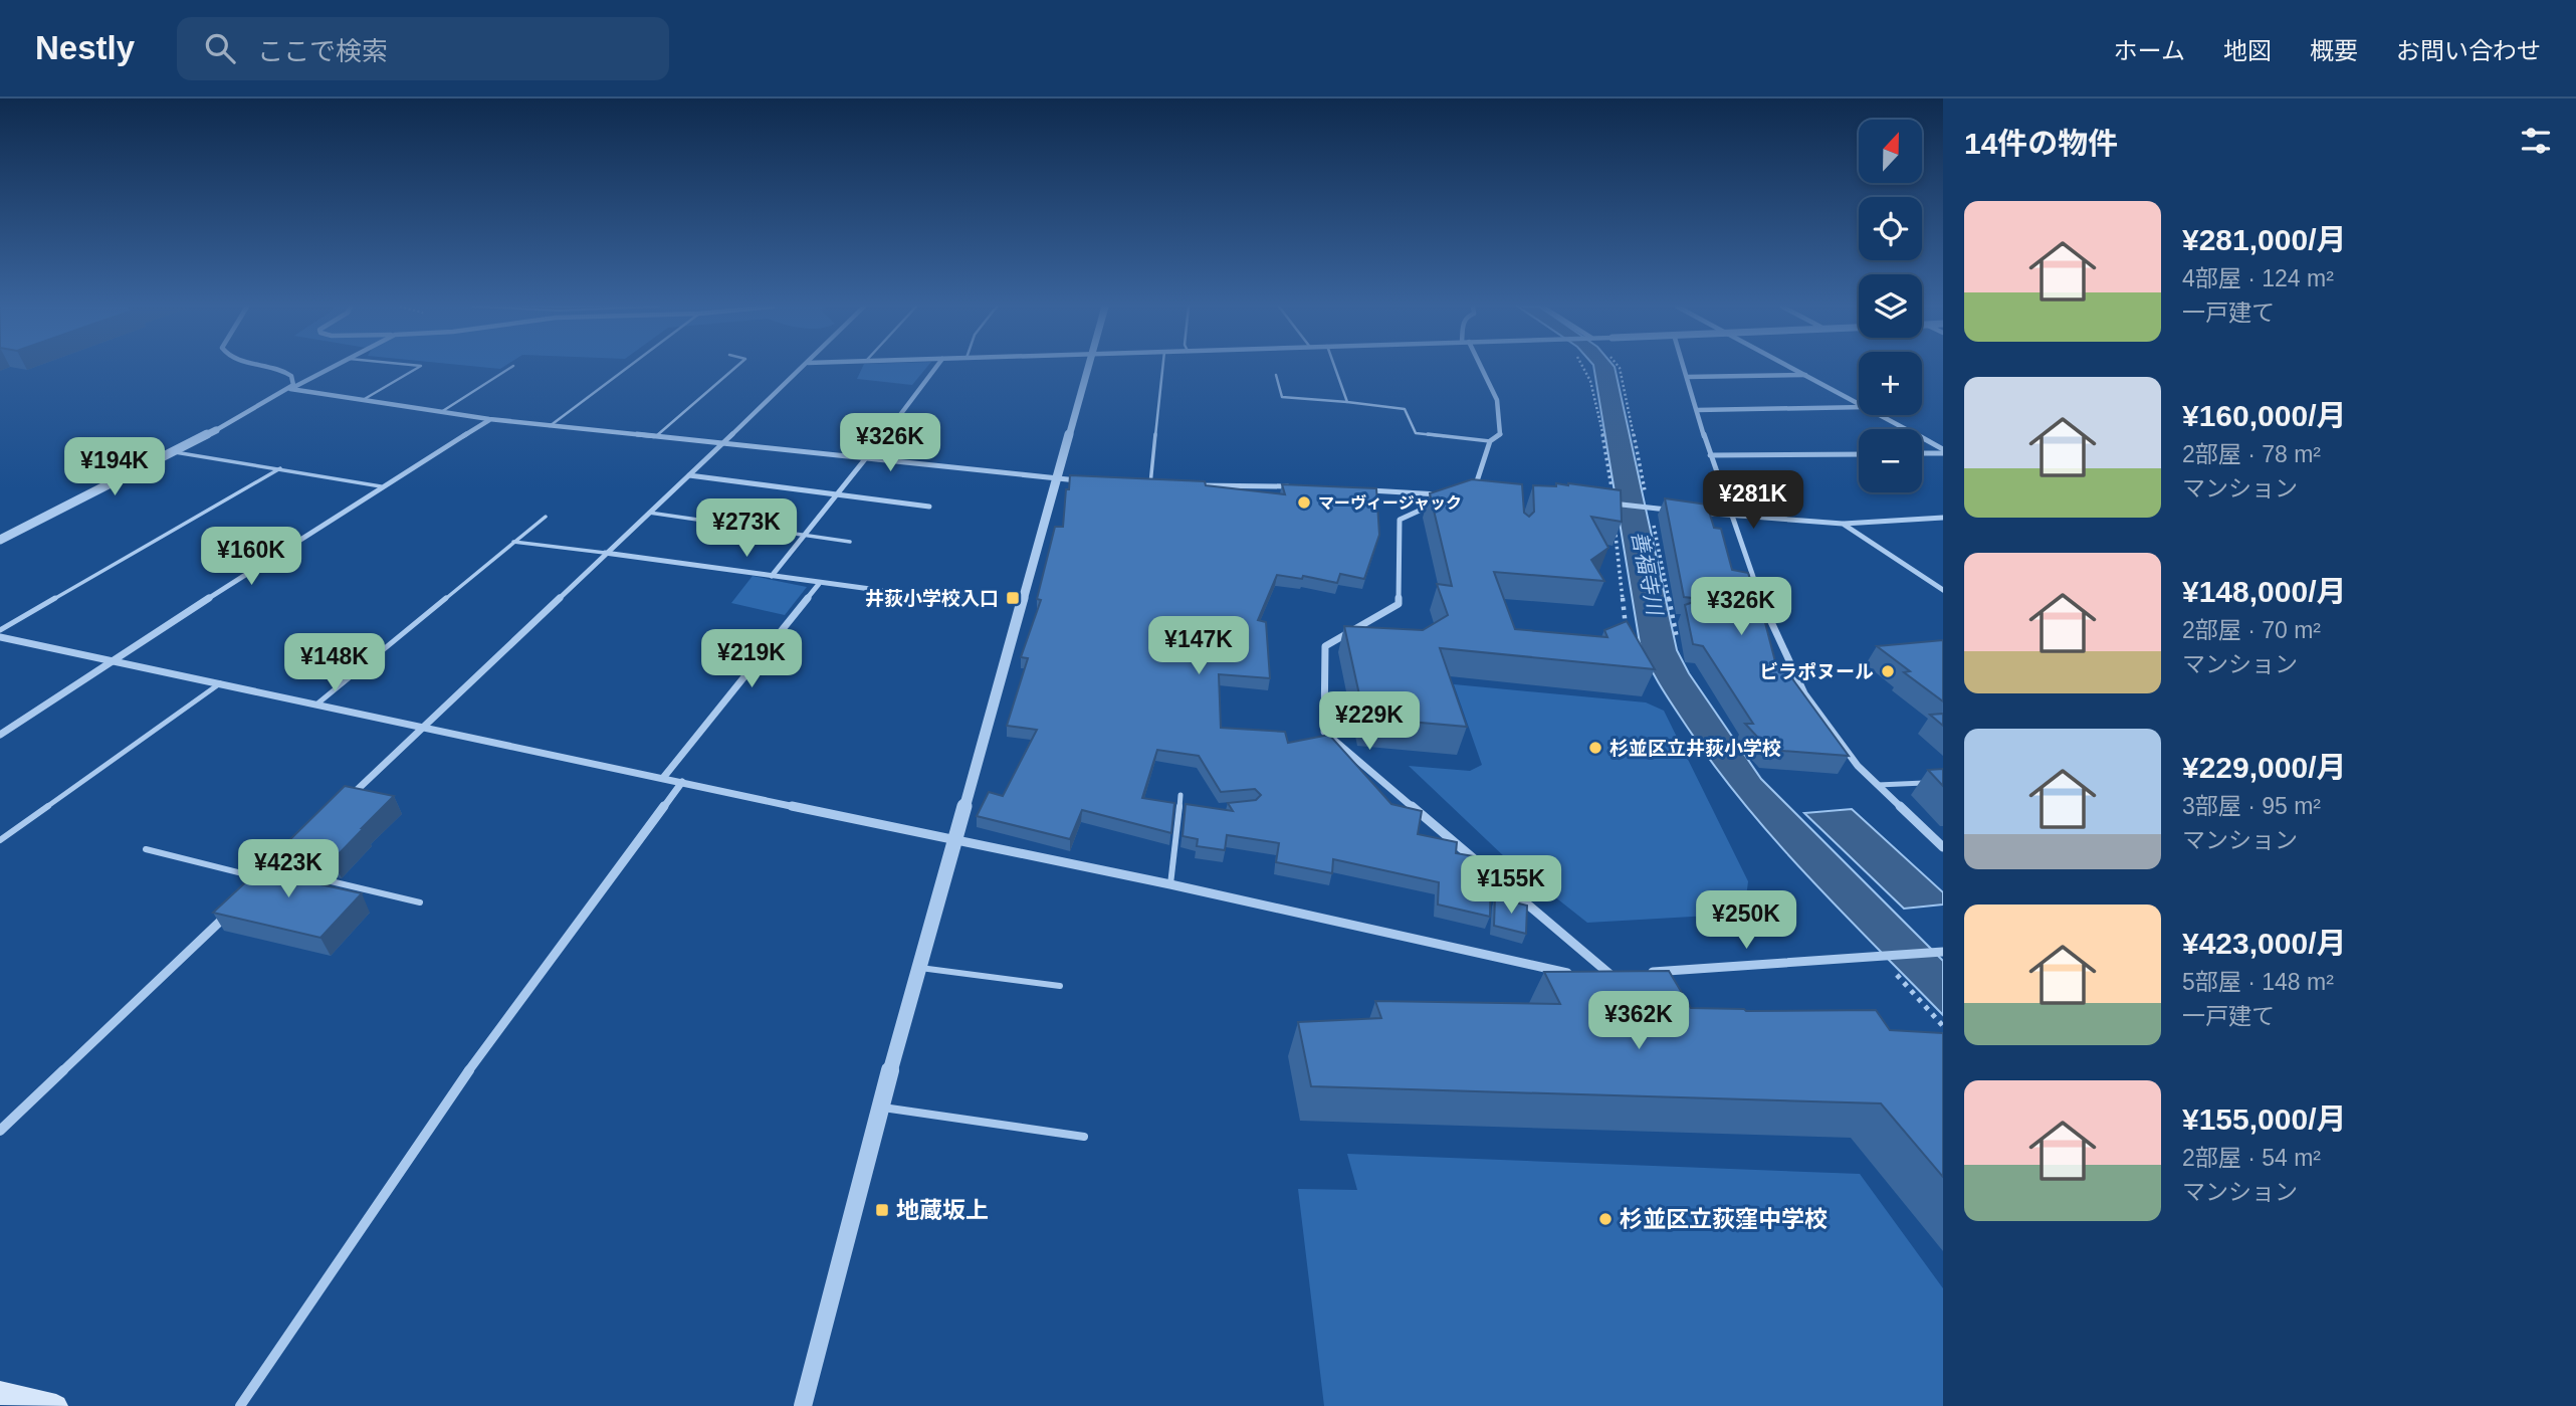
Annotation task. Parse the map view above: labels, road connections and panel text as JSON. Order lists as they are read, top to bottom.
{
  "water": ["善福寺川"],
  "places": {
    "other": [
      "マーヴィージャック",
      "ビラポヌール",
      "杉並区立井荻小学校",
      "杉並区立荻窪中学校"
    ],
    "transit": ["井荻小学校入口", "地蔵坂上"]
  },
  "north": "top",
  "page": {
    "header": "Nestly",
    "search": "ここで検索",
    "nav": [
      "ホーム",
      "地図",
      "概要",
      "お問い合わせ"
    ],
    "heading": "14件の物件",
    "map_buttons": ["+", "−"],
    "list": [
      {
        "name": "¥281,000/月",
        "note": "4部屋 · 124 m² · 一戸建て"
      },
      {
        "name": "¥160,000/月",
        "note": "2部屋 · 78 m² · マンション"
      },
      {
        "name": "¥148,000/月",
        "note": "2部屋 · 70 m² · マンション"
      },
      {
        "name": "¥229,000/月",
        "note": "3部屋 · 95 m² · マンション"
      },
      {
        "name": "¥423,000/月",
        "note": "5部屋 · 148 m² · 一戸建て"
      },
      {
        "name": "¥155,000/月",
        "note": "2部屋 · 54 m² · マンション"
      }
    ],
    "price": [
      "¥326K",
      "¥194K",
      "¥281K",
      "¥273K",
      "¥160K",
      "¥326K",
      "¥147K",
      "¥219K",
      "¥148K",
      "¥229K",
      "¥423K",
      "¥155K",
      "¥250K",
      "¥362K"
    ]
  }
}
